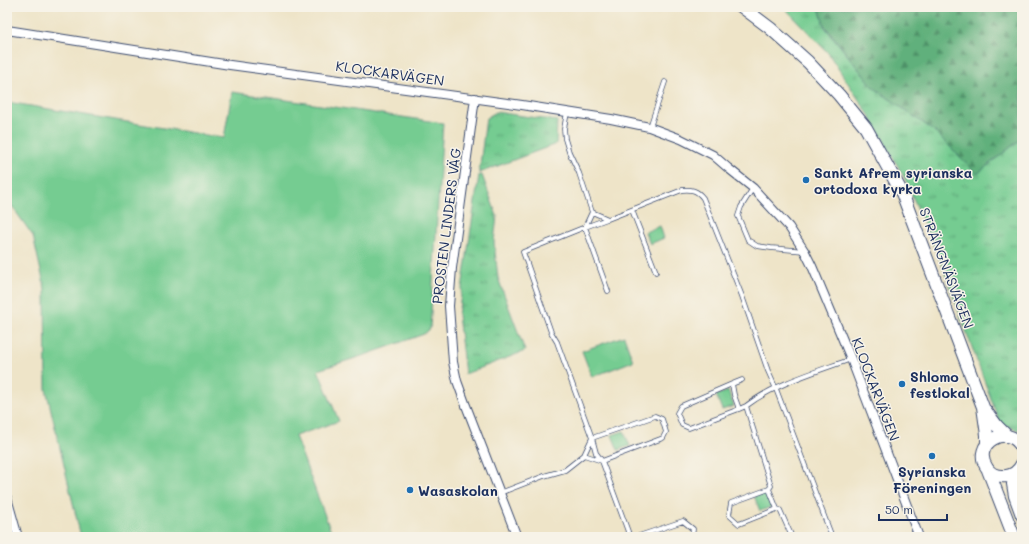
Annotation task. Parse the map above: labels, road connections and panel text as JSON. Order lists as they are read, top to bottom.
{
  "streets": {
    "main road": ["STRÄNGNÄSVÄGEN"],
    "street": ["KLOCKARVÄGEN", "PROSTEN LINDERS VÄG"]
  },
  "crossings": [
    ["KLOCKARVÄGEN", "PROSTEN LINDERS VÄG"]
  ],
  "places": [
    "Sankt Afrem syrianska ortodoxa kyrka",
    "Shlomo festlokal",
    "Syrianska Föreningen",
    "Wasaskolan"
  ],
  "scale_bar": "50 m"
}
